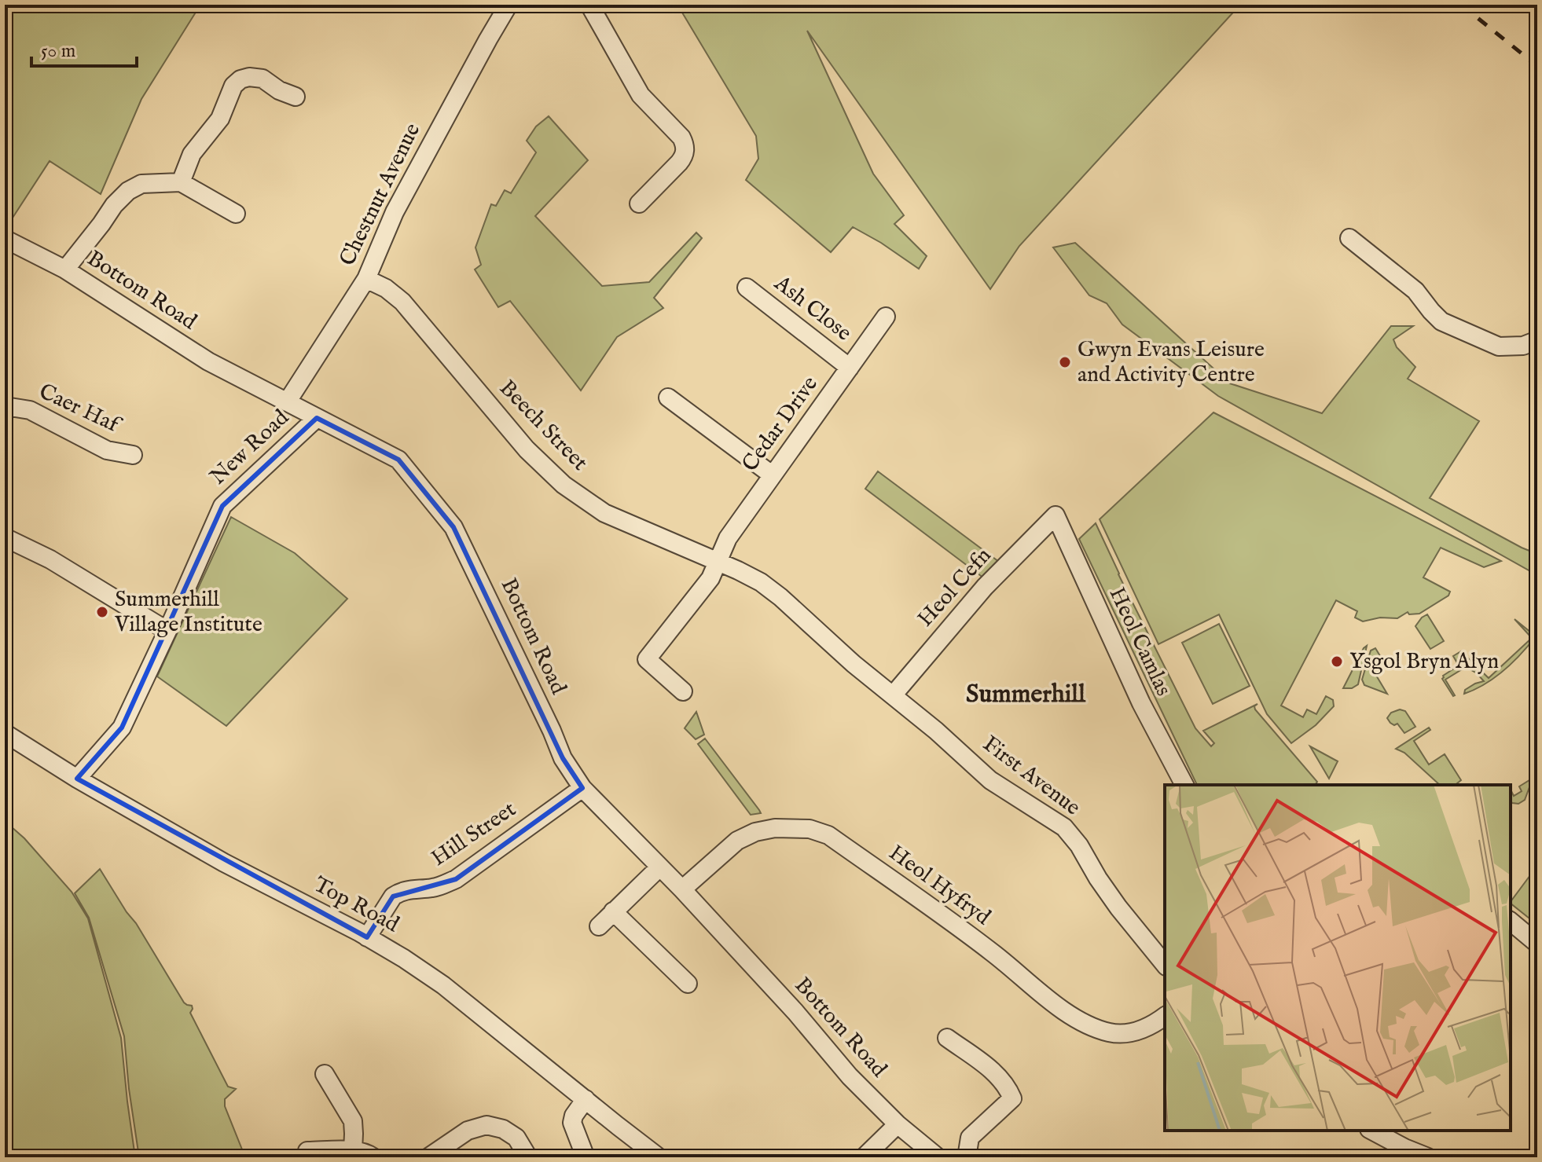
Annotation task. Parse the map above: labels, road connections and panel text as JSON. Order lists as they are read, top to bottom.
{
  "streets": {
    "street": [
      "Chestnut Avenue",
      "Bottom Road",
      "Ash Close",
      "Caer Haf",
      "Cedar Drive",
      "Beech Street",
      "New Road",
      "Heol Cefn",
      "Heol Camlas",
      "First Avenue",
      "Hill Street",
      "Heol Hyfryd",
      "Top Road"
    ]
  },
  "crossings": [
    ["Chestnut Avenue", "Bottom Road"],
    ["Chestnut Avenue", "Beech Street"],
    ["Bottom Road", "New Road"],
    ["Bottom Road", "Hill Street"],
    ["Bottom Road", "Heol Hyfryd"],
    ["Ash Close", "Cedar Drive"],
    ["Cedar Drive", "Beech Street"],
    ["Cedar Drive", "First Avenue"],
    ["Beech Street", "First Avenue"],
    ["New Road", "Top Road"],
    ["Heol Cefn", "Heol Camlas"],
    ["Heol Cefn", "First Avenue"],
    ["Hill Street", "Top Road"]
  ],
  "districts": ["Summerhill"],
  "places": ["Gwyn Evans Leisure and Activity Centre", "Summerhill Village Institute", "Ysgol Bryn Alyn"],
  "scale_bar": "50 m"
}
